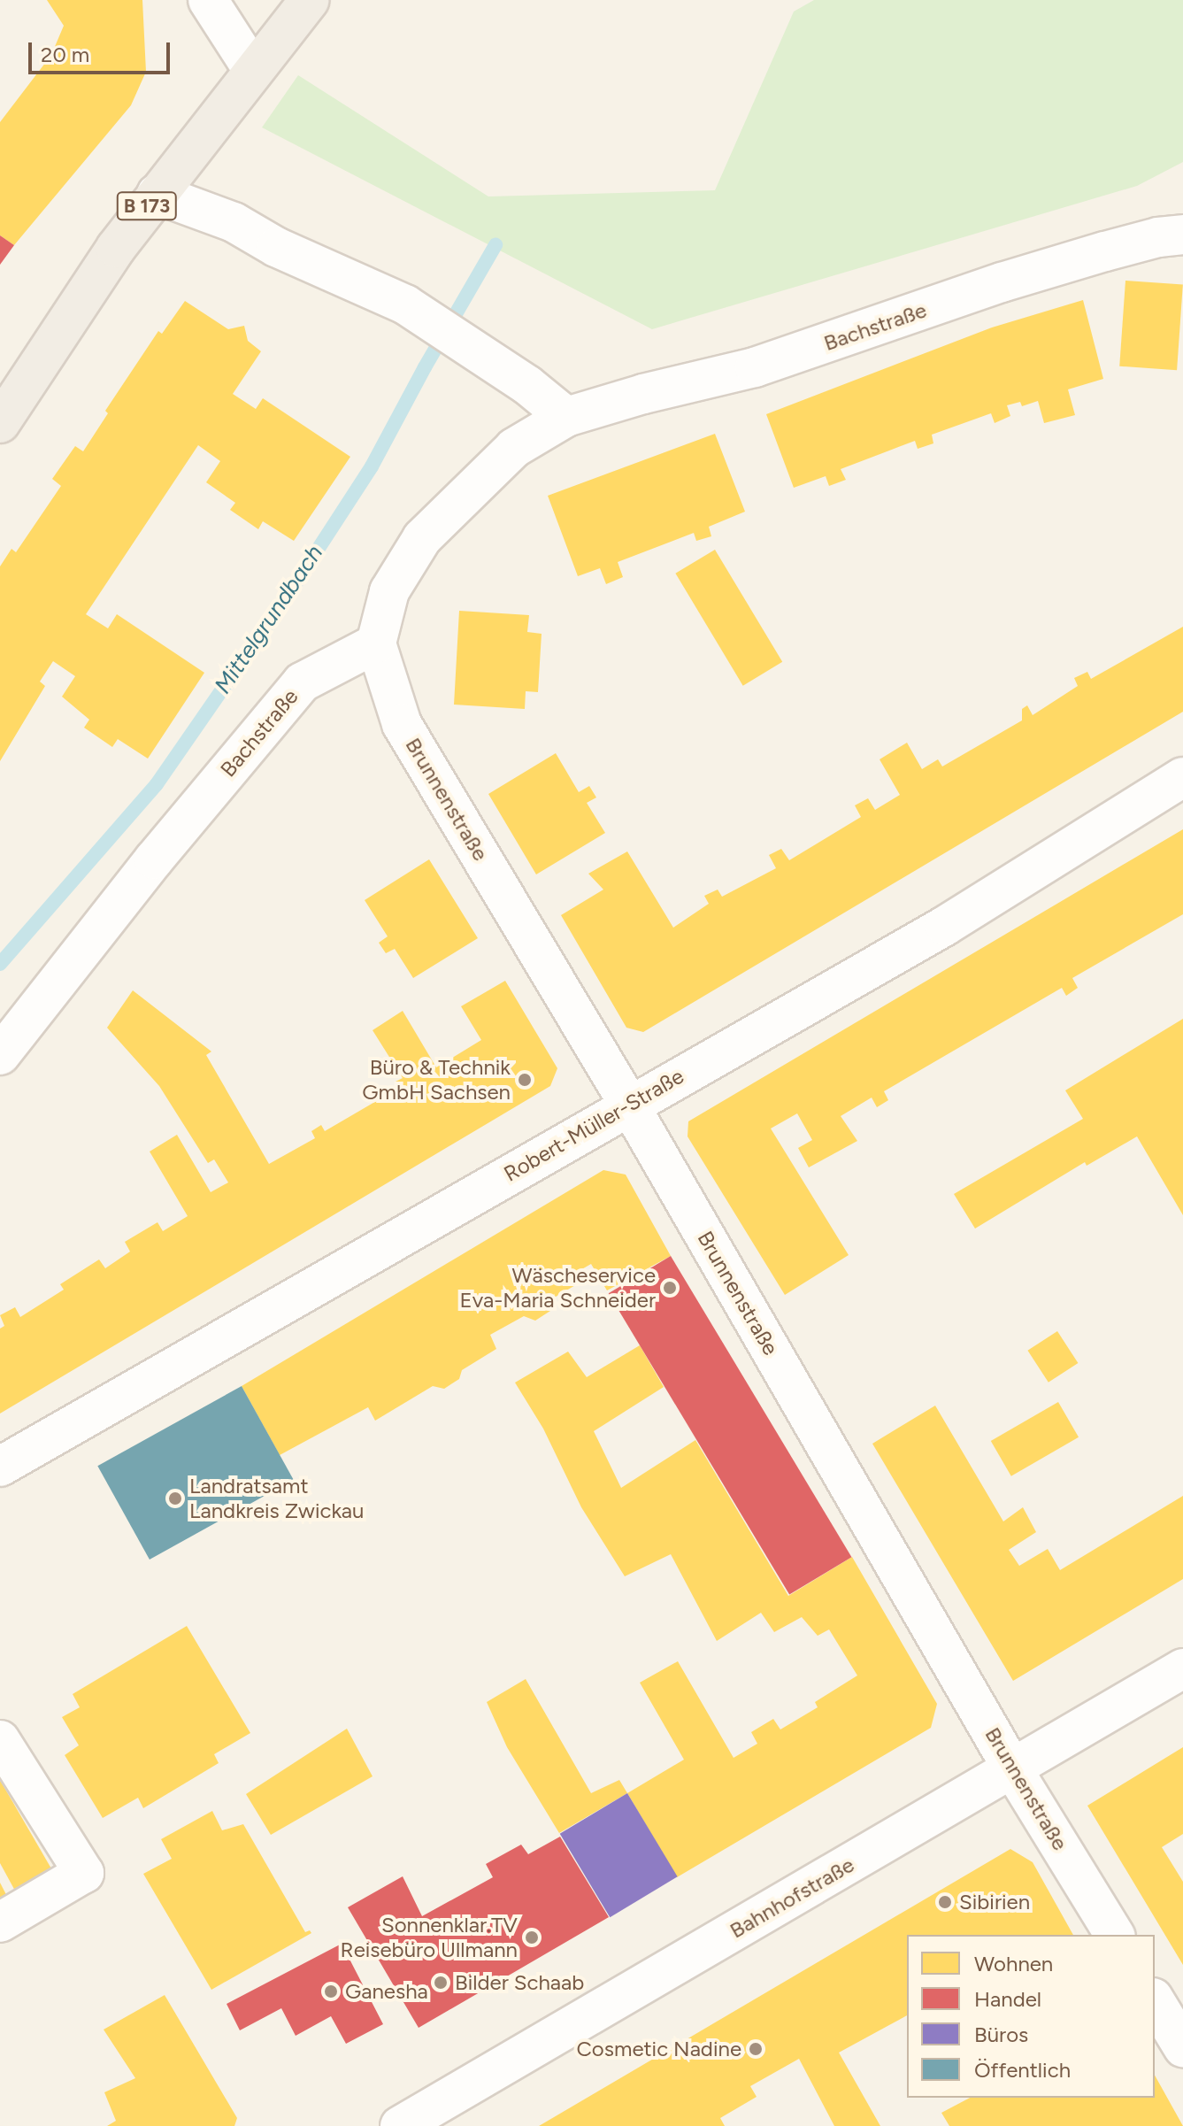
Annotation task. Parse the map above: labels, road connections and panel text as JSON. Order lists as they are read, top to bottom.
{
  "streets": {
    "main road": ["B 173"],
    "street": [
      "Bachstraße",
      "Brunnenstraße",
      "Robert-Müller-Straße",
      "Bahnhofstraße"
    ]
  },
  "crossings": [
    ["Bachstraße", "Brunnenstraße"],
    ["Brunnenstraße", "Robert-Müller-Straße"],
    ["Brunnenstraße", "Bahnhofstraße"]
  ],
  "water": ["Mittelgrundbach"],
  "places": [
    "Büro & Technik GmbH Sachsen",
    "Wäscheservice Eva-Maria Schneider",
    "Landratsamt Landkreis Zwickau",
    "Sibirien",
    "Sonnenklar.TV Reisebüro Ullmann",
    "Bilder Schaab",
    "Ganesha",
    "Cosmetic Nadine"
  ],
  "legend": [
    "Wohnen",
    "Handel",
    "Büros",
    "Öffentlich"
  ],
  "scale_bar": "20 m"
}
